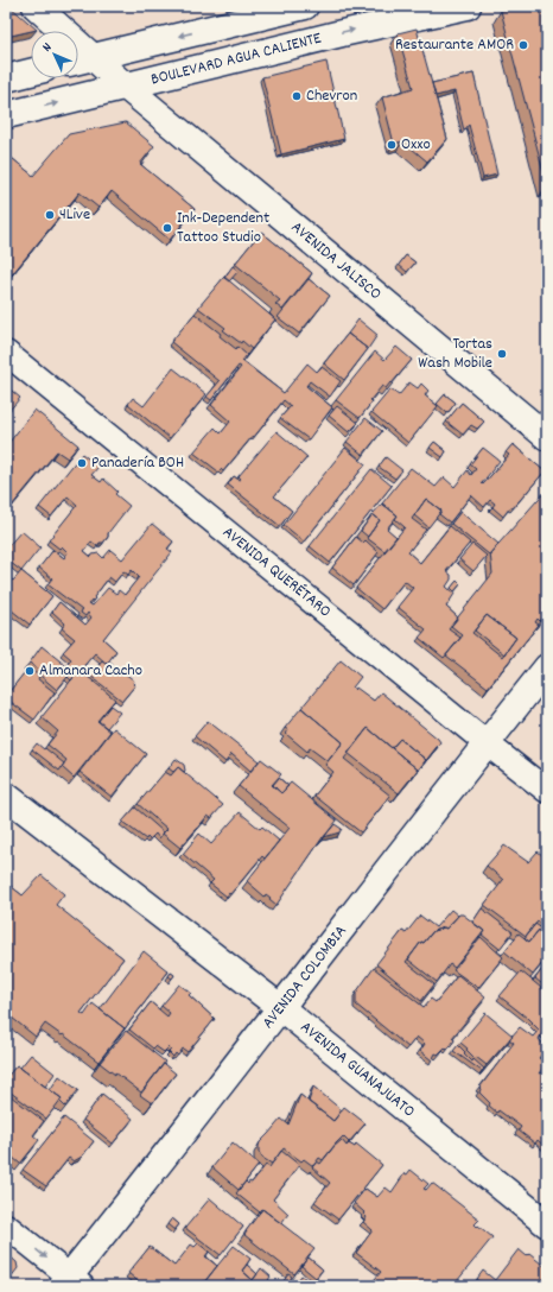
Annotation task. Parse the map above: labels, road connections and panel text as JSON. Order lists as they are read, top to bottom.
{
  "streets": {
    "main road": [
      "BOULEVARD AGUA CALIENTE",
      "AVENIDA JALISCO",
      "AVENIDA COLOMBIA",
      "AVENIDA GUANAJUATO"
    ],
    "street": ["AVENIDA QUERÉTARO"]
  },
  "crossings": [
    ["BOULEVARD AGUA CALIENTE", "AVENIDA JALISCO"],
    ["AVENIDA QUERÉTARO", "AVENIDA COLOMBIA"],
    ["AVENIDA COLOMBIA", "AVENIDA GUANAJUATO"]
  ],
  "places": [
    "Restaurante AMOR",
    "Chevron",
    "Oxxo",
    "4Live",
    "Ink-Dependent Tattoo Studio",
    "Tortas Wash Mobile",
    "Panadería BOH",
    "Almanara Cacho"
  ],
  "north": "top left"
}
